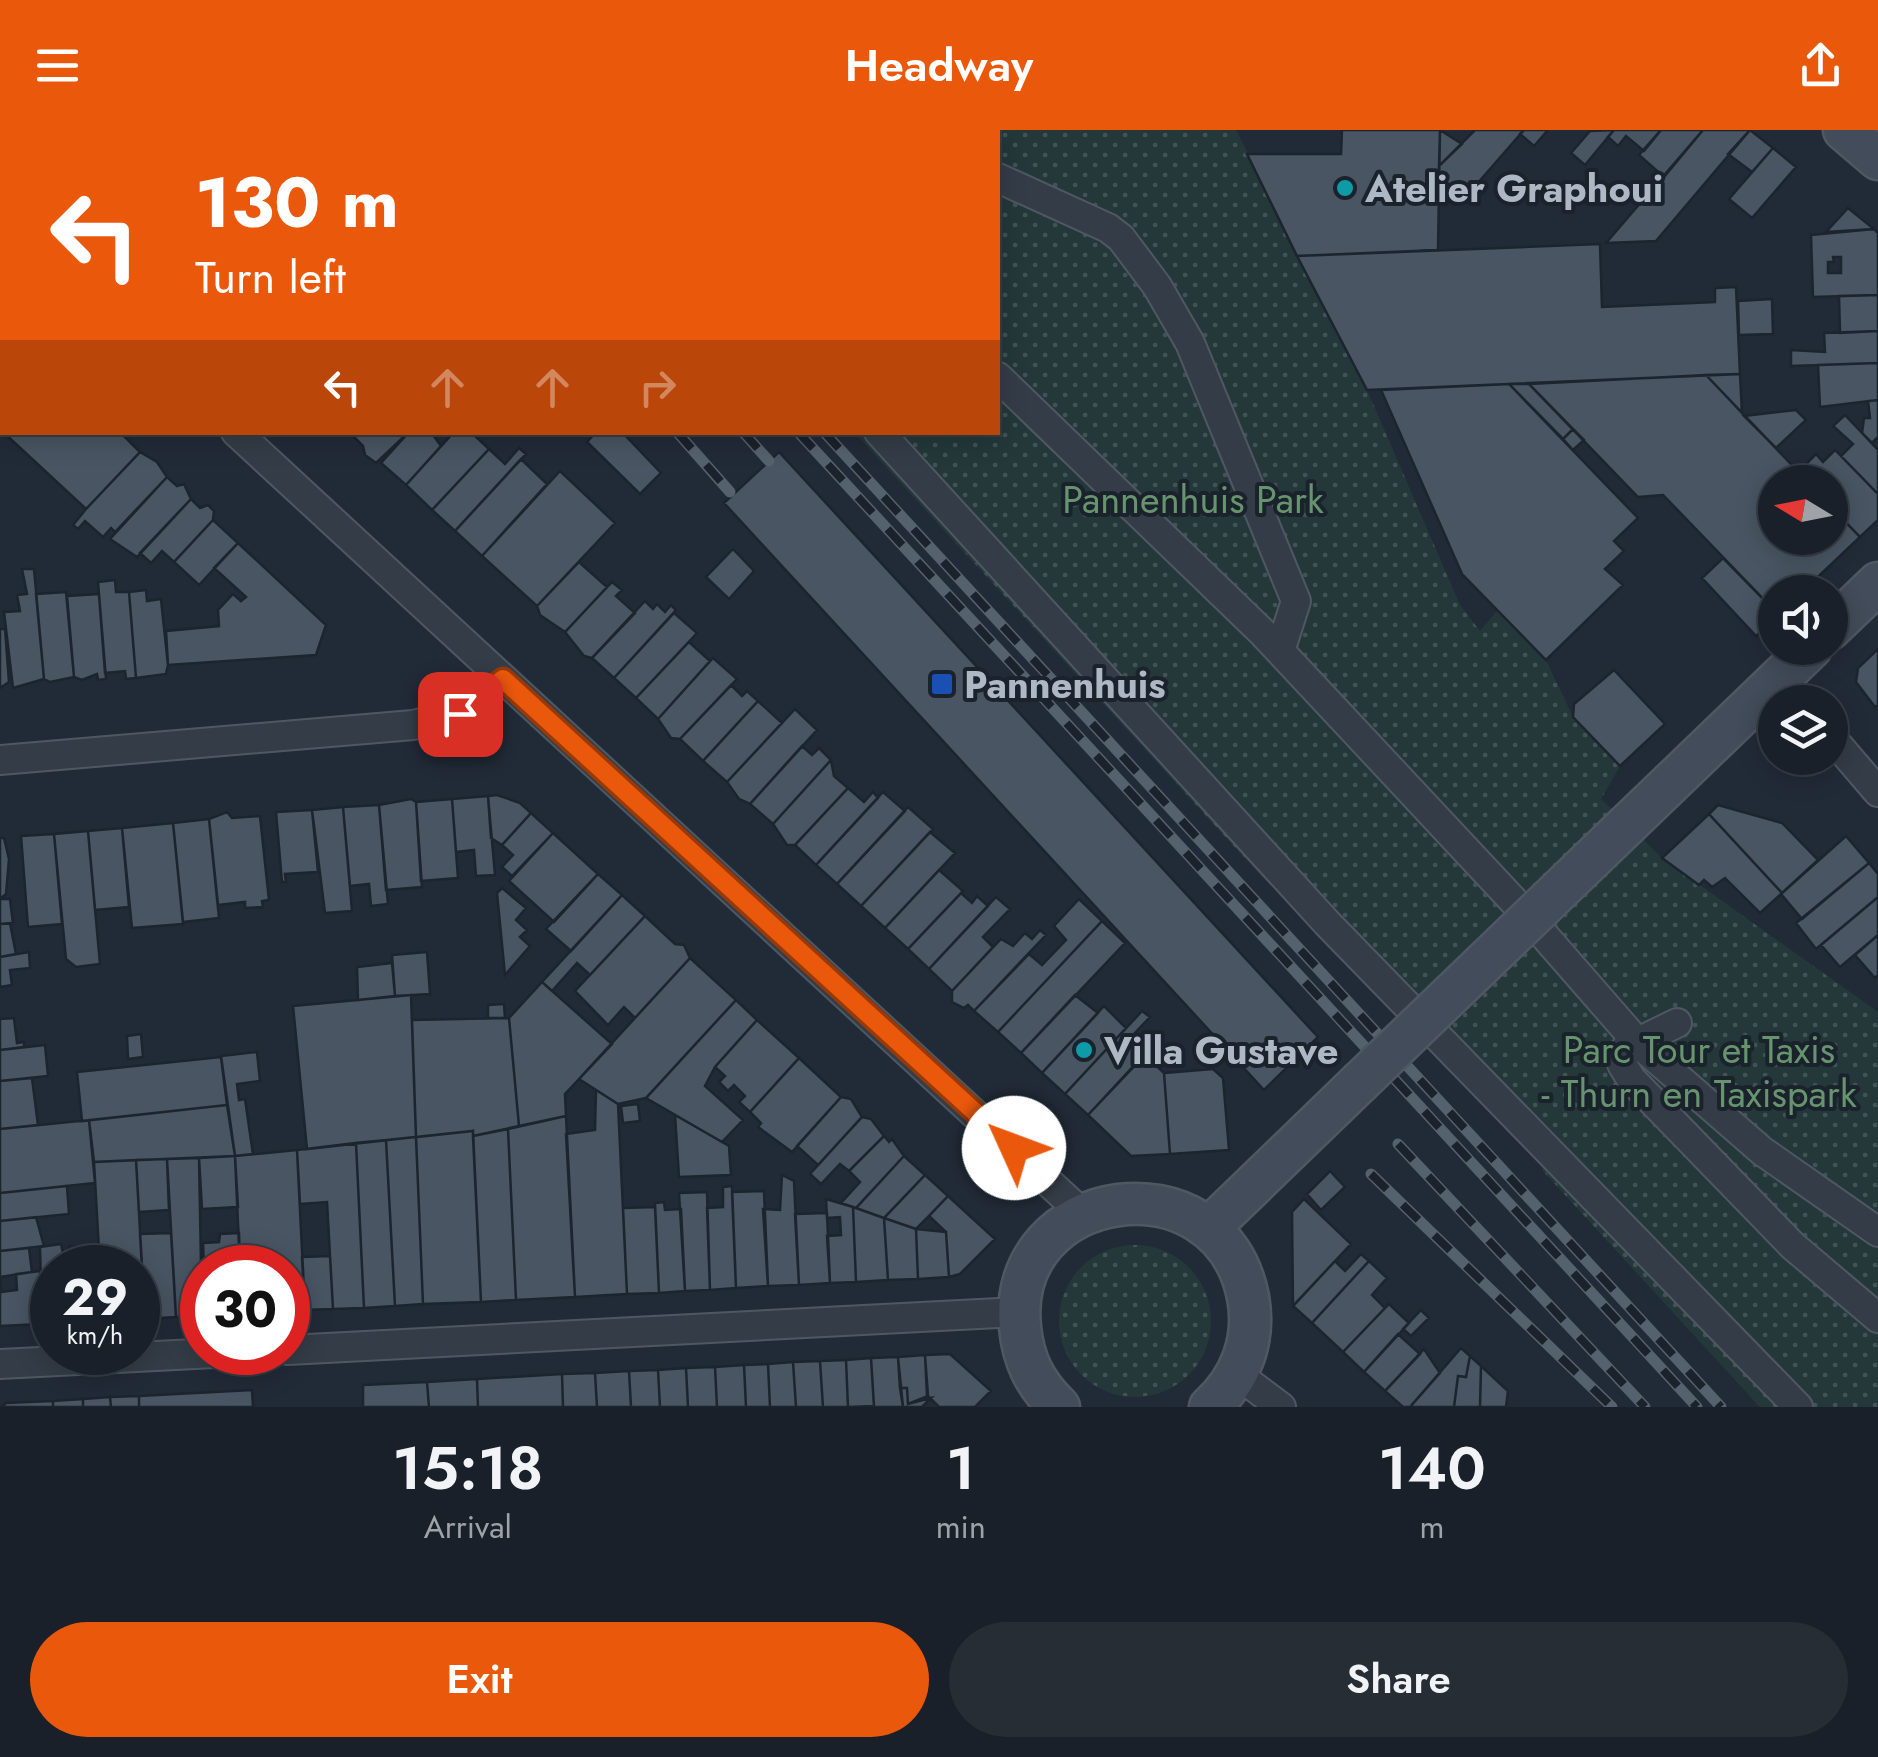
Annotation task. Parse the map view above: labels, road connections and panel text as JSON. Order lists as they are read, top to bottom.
{
  "parks": ["Pannenhuis Park", "Parc Tour et Taxis - Thurn en Taxispark"],
  "places": {
    "other": ["Atelier Graphoui", "Villa Gustave"],
    "transit": ["Pannenhuis"]
  },
  "north": "left",
  "page": {
    "header": "Headway",
    "turn": ["130 m", "Turn left"],
    "speed": "29 km/h",
    "limit": "30",
    "eta": [
      "15:18",
      "Arrival",
      "1",
      "min",
      "140",
      "m"
    ],
    "buttons": ["Exit", "Share"]
  }
}
